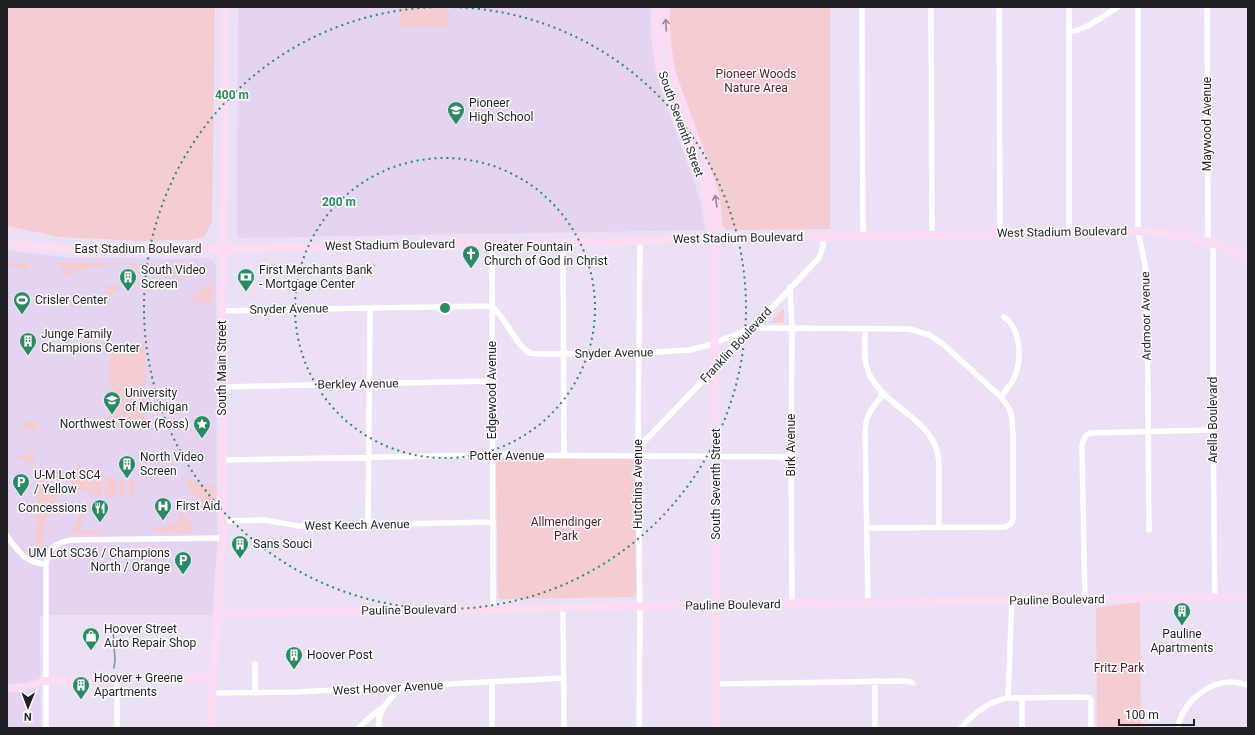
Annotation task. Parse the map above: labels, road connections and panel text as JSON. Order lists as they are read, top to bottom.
{
  "streets": {
    "street": [
      "South Seventh Street",
      "Maywood Avenue",
      "West Stadium Boulevard",
      "East Stadium Boulevard",
      "Snyder Avenue",
      "Ardmoor Avenue",
      "Franklin Boulevard",
      "South Main Street",
      "Berkley Avenue",
      "Edgewood Avenue",
      "Arella Boulevard",
      "Birk Avenue",
      "Potter Avenue",
      "Hutchins Avenue",
      "West Keech Avenue",
      "Pauline Boulevard",
      "West Hoover Avenue"
    ]
  },
  "crossings": [
    ["South Seventh Street", "West Stadium Boulevard"],
    ["South Seventh Street", "Snyder Avenue"],
    ["South Seventh Street", "Franklin Boulevard"],
    ["South Seventh Street", "Potter Avenue"],
    ["South Seventh Street", "Pauline Boulevard"],
    ["Maywood Avenue", "West Stadium Boulevard"],
    ["Maywood Avenue", "Arella Boulevard"],
    ["West Stadium Boulevard", "East Stadium Boulevard"],
    ["West Stadium Boulevard", "Ardmoor Avenue"],
    ["West Stadium Boulevard", "Franklin Boulevard"],
    ["West Stadium Boulevard", "South Main Street"],
    ["West Stadium Boulevard", "Edgewood Avenue"],
    ["West Stadium Boulevard", "Arella Boulevard"],
    ["West Stadium Boulevard", "Hutchins Avenue"],
    ["East Stadium Boulevard", "South Main Street"],
    ["Snyder Avenue", "Franklin Boulevard"],
    ["Snyder Avenue", "South Main Street"],
    ["Snyder Avenue", "Edgewood Avenue"],
    ["Snyder Avenue", "Birk Avenue"],
    ["Snyder Avenue", "Hutchins Avenue"],
    ["Franklin Boulevard", "Birk Avenue"],
    ["Franklin Boulevard", "Hutchins Avenue"],
    ["South Main Street", "Berkley Avenue"],
    ["South Main Street", "Potter Avenue"],
    ["South Main Street", "West Keech Avenue"],
    ["South Main Street", "Pauline Boulevard"],
    ["South Main Street", "West Hoover Avenue"],
    ["Berkley Avenue", "Edgewood Avenue"],
    ["Edgewood Avenue", "Potter Avenue"],
    ["Edgewood Avenue", "West Keech Avenue"],
    ["Edgewood Avenue", "Pauline Boulevard"],
    ["Arella Boulevard", "Pauline Boulevard"],
    ["Birk Avenue", "Potter Avenue"],
    ["Birk Avenue", "Pauline Boulevard"],
    ["Potter Avenue", "Hutchins Avenue"],
    ["Hutchins Avenue", "Pauline Boulevard"]
  ],
  "parks": ["Pioneer Woods Nature Area", "Allmendinger Park", "Fritz Park"],
  "places": {
    "school or university": ["Pioneer High School", "University of Michigan"],
    "church": ["Greater Fountain Church of God in Christ"],
    "building": [
      "South Video Screen",
      "Junge Family Champions Center",
      "North Video Screen",
      "Sans Souci",
      "Pauline Apartments",
      "Hoover Post",
      "Hoover + Greene Apartments"
    ],
    "bank": ["First Merchants Bank - Mortgage Center"],
    "sports": ["Crisler Center"],
    "place": ["Northwest Tower (Ross)"],
    "parking": ["U-M Lot SC4 / Yellow", "UM Lot SC36 / Champions North / Orange"],
    "hospital": ["First Aid"],
    "restaurant": ["Concessions"],
    "shop": ["Hoover Street Auto Repair Shop"]
  },
  "scale_bar": "100 m",
  "north": "bottom",
  "rings": ["400 m", "200 m"]
}
